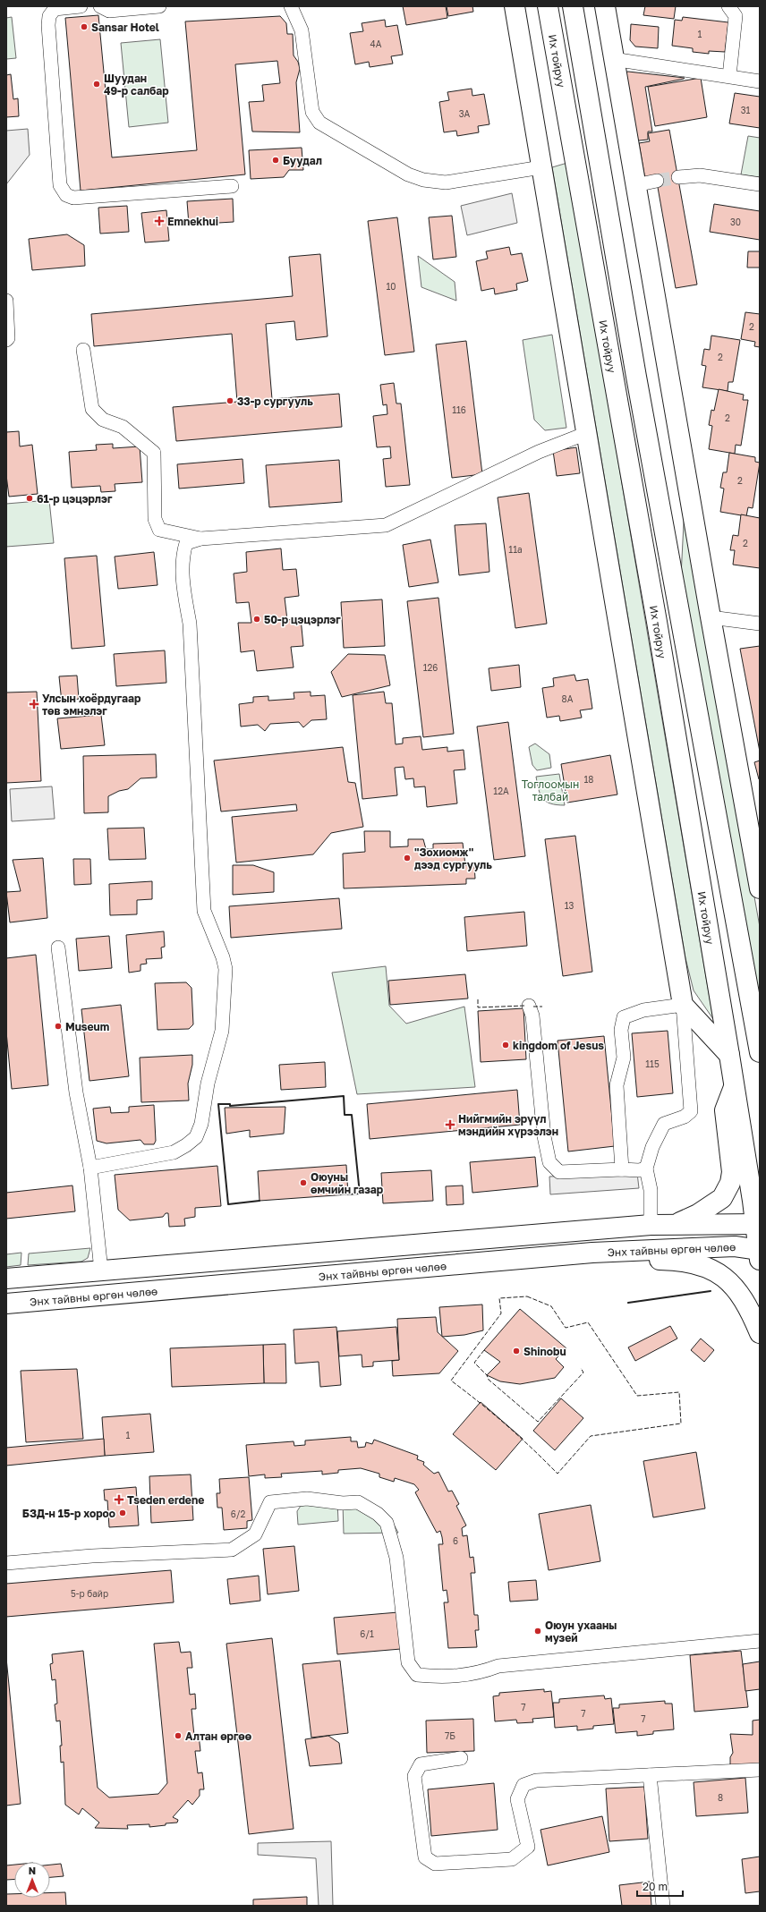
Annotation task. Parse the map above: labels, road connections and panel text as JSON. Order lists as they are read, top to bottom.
{
  "streets": {
    "main road": ["Их тойруу", "Энх тайвны өргөн чөлөө"]
  },
  "crossings": [
    ["Их тойруу", "Энх тайвны өргөн чөлөө"]
  ],
  "parks": ["Тоглоомын талбай"],
  "places": {
    "other": [
      "Sansar Hotel",
      "Шуудан 49-р салбар",
      "Буудал",
      "33-р сургууль",
      "61-р цэцэрлэг",
      "50-р цэцэрлэг",
      "\"Зохиомж\" дээд сургууль",
      "Museum",
      "kingdom of Jesus",
      "Оюуны өмчийн газар",
      "Shinobu",
      "БЗД-н 15-р хороо",
      "Оюун ухааны музей",
      "Алтан өргөө"
    ],
    "health": [
      "Emnekhui",
      "Улсын хоёрдугаар төв эмнэлэг",
      "Нийгмийн эрүүл мэндийн хүрээлэн",
      "Tseden erdene"
    ]
  },
  "house_numbers": [
    "1",
    "4А",
    "31",
    "3А",
    "30",
    "10",
    "2",
    "2",
    "116",
    "2",
    "2",
    "2",
    "11а",
    "126",
    "8А",
    "18",
    "12А",
    "13",
    "115",
    "1",
    "6/2",
    "6",
    "5-р байр",
    "6/1",
    "7",
    "7",
    "7",
    "7Б",
    "8"
  ],
  "scale_bar": "20 m",
  "north": "top"
}
